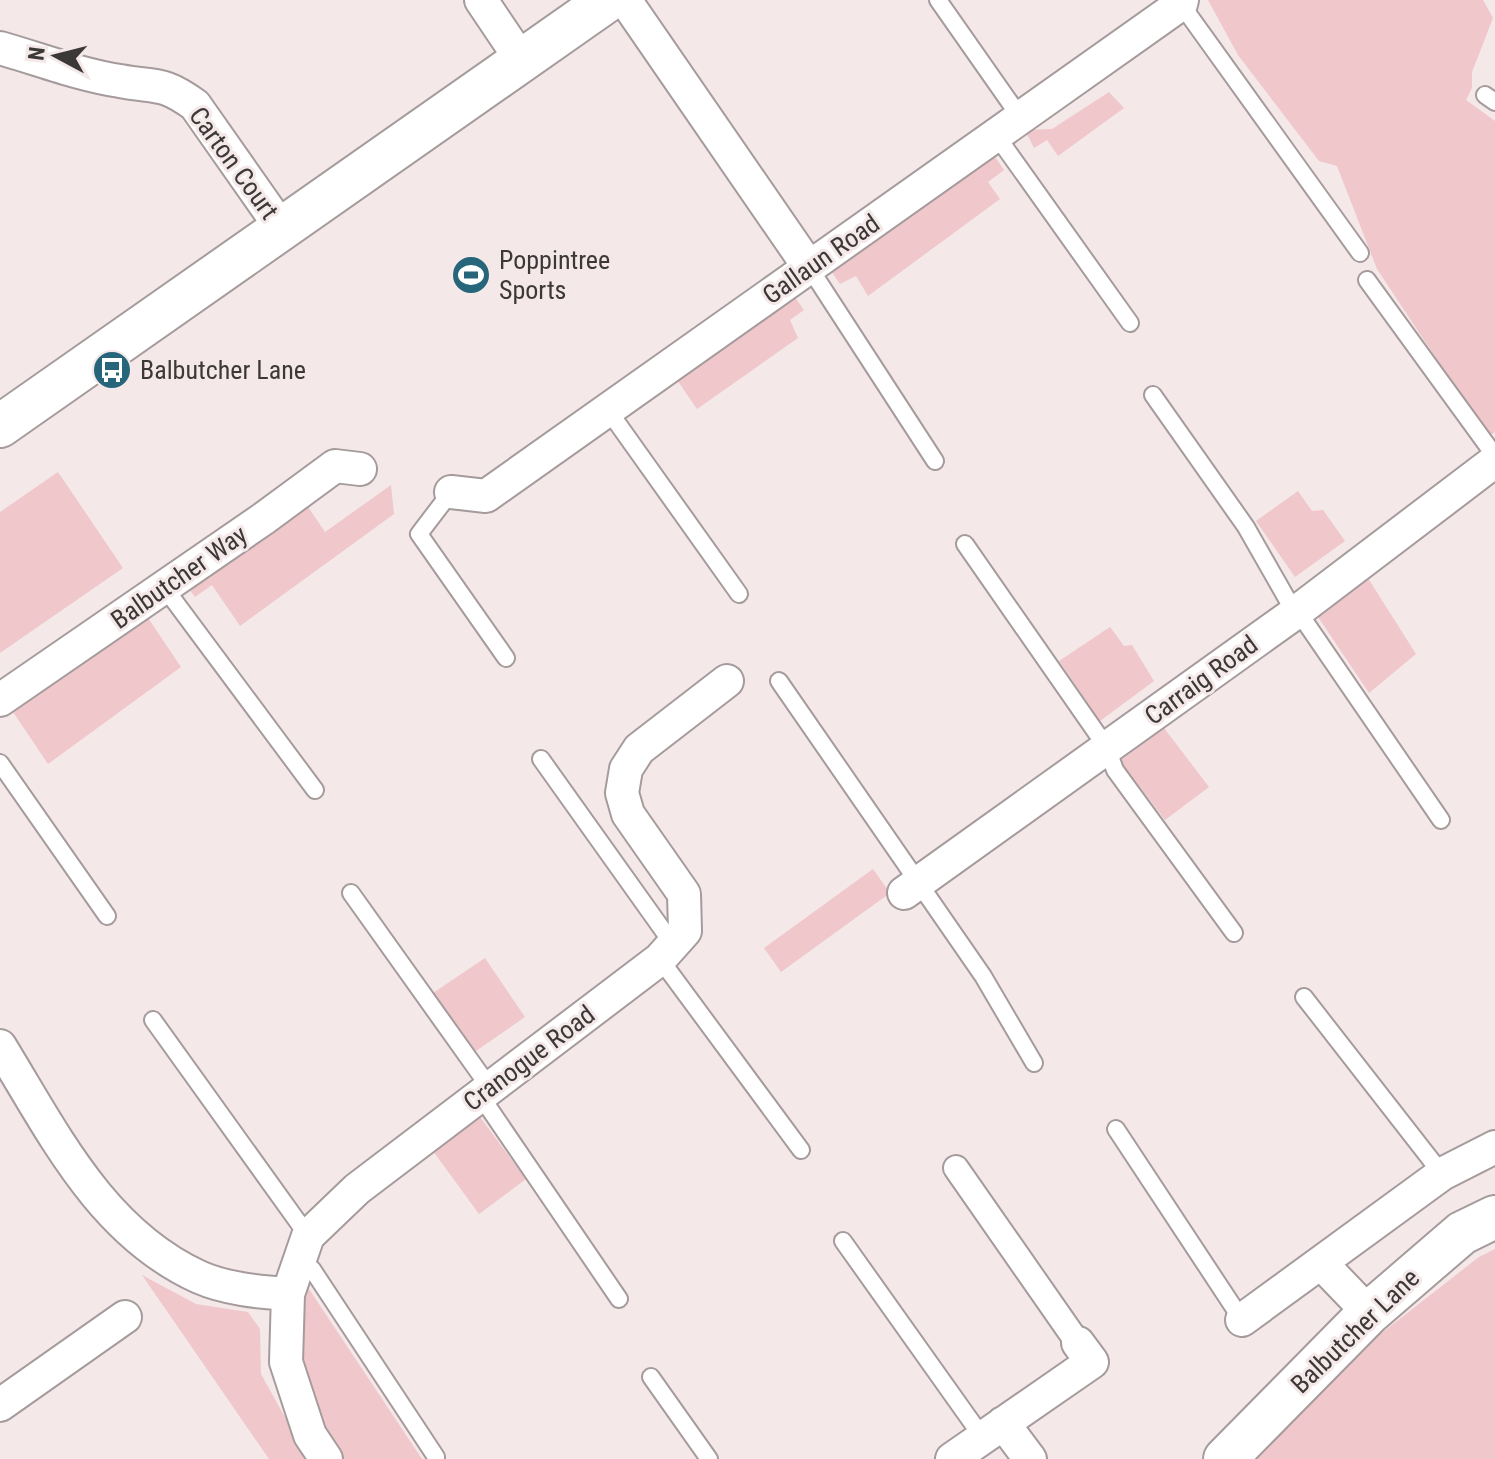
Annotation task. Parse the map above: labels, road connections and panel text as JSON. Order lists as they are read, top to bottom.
{
  "streets": {
    "street": [
      "Carton Court",
      "Gallaun Road",
      "Balbutcher Way",
      "Carraig Road",
      "Cranogue Road",
      "Balbutcher Lane"
    ]
  },
  "places": {
    "sports": ["Poppintree Sports"],
    "bus stop": ["Balbutcher Lane"]
  },
  "north": "left"
}
